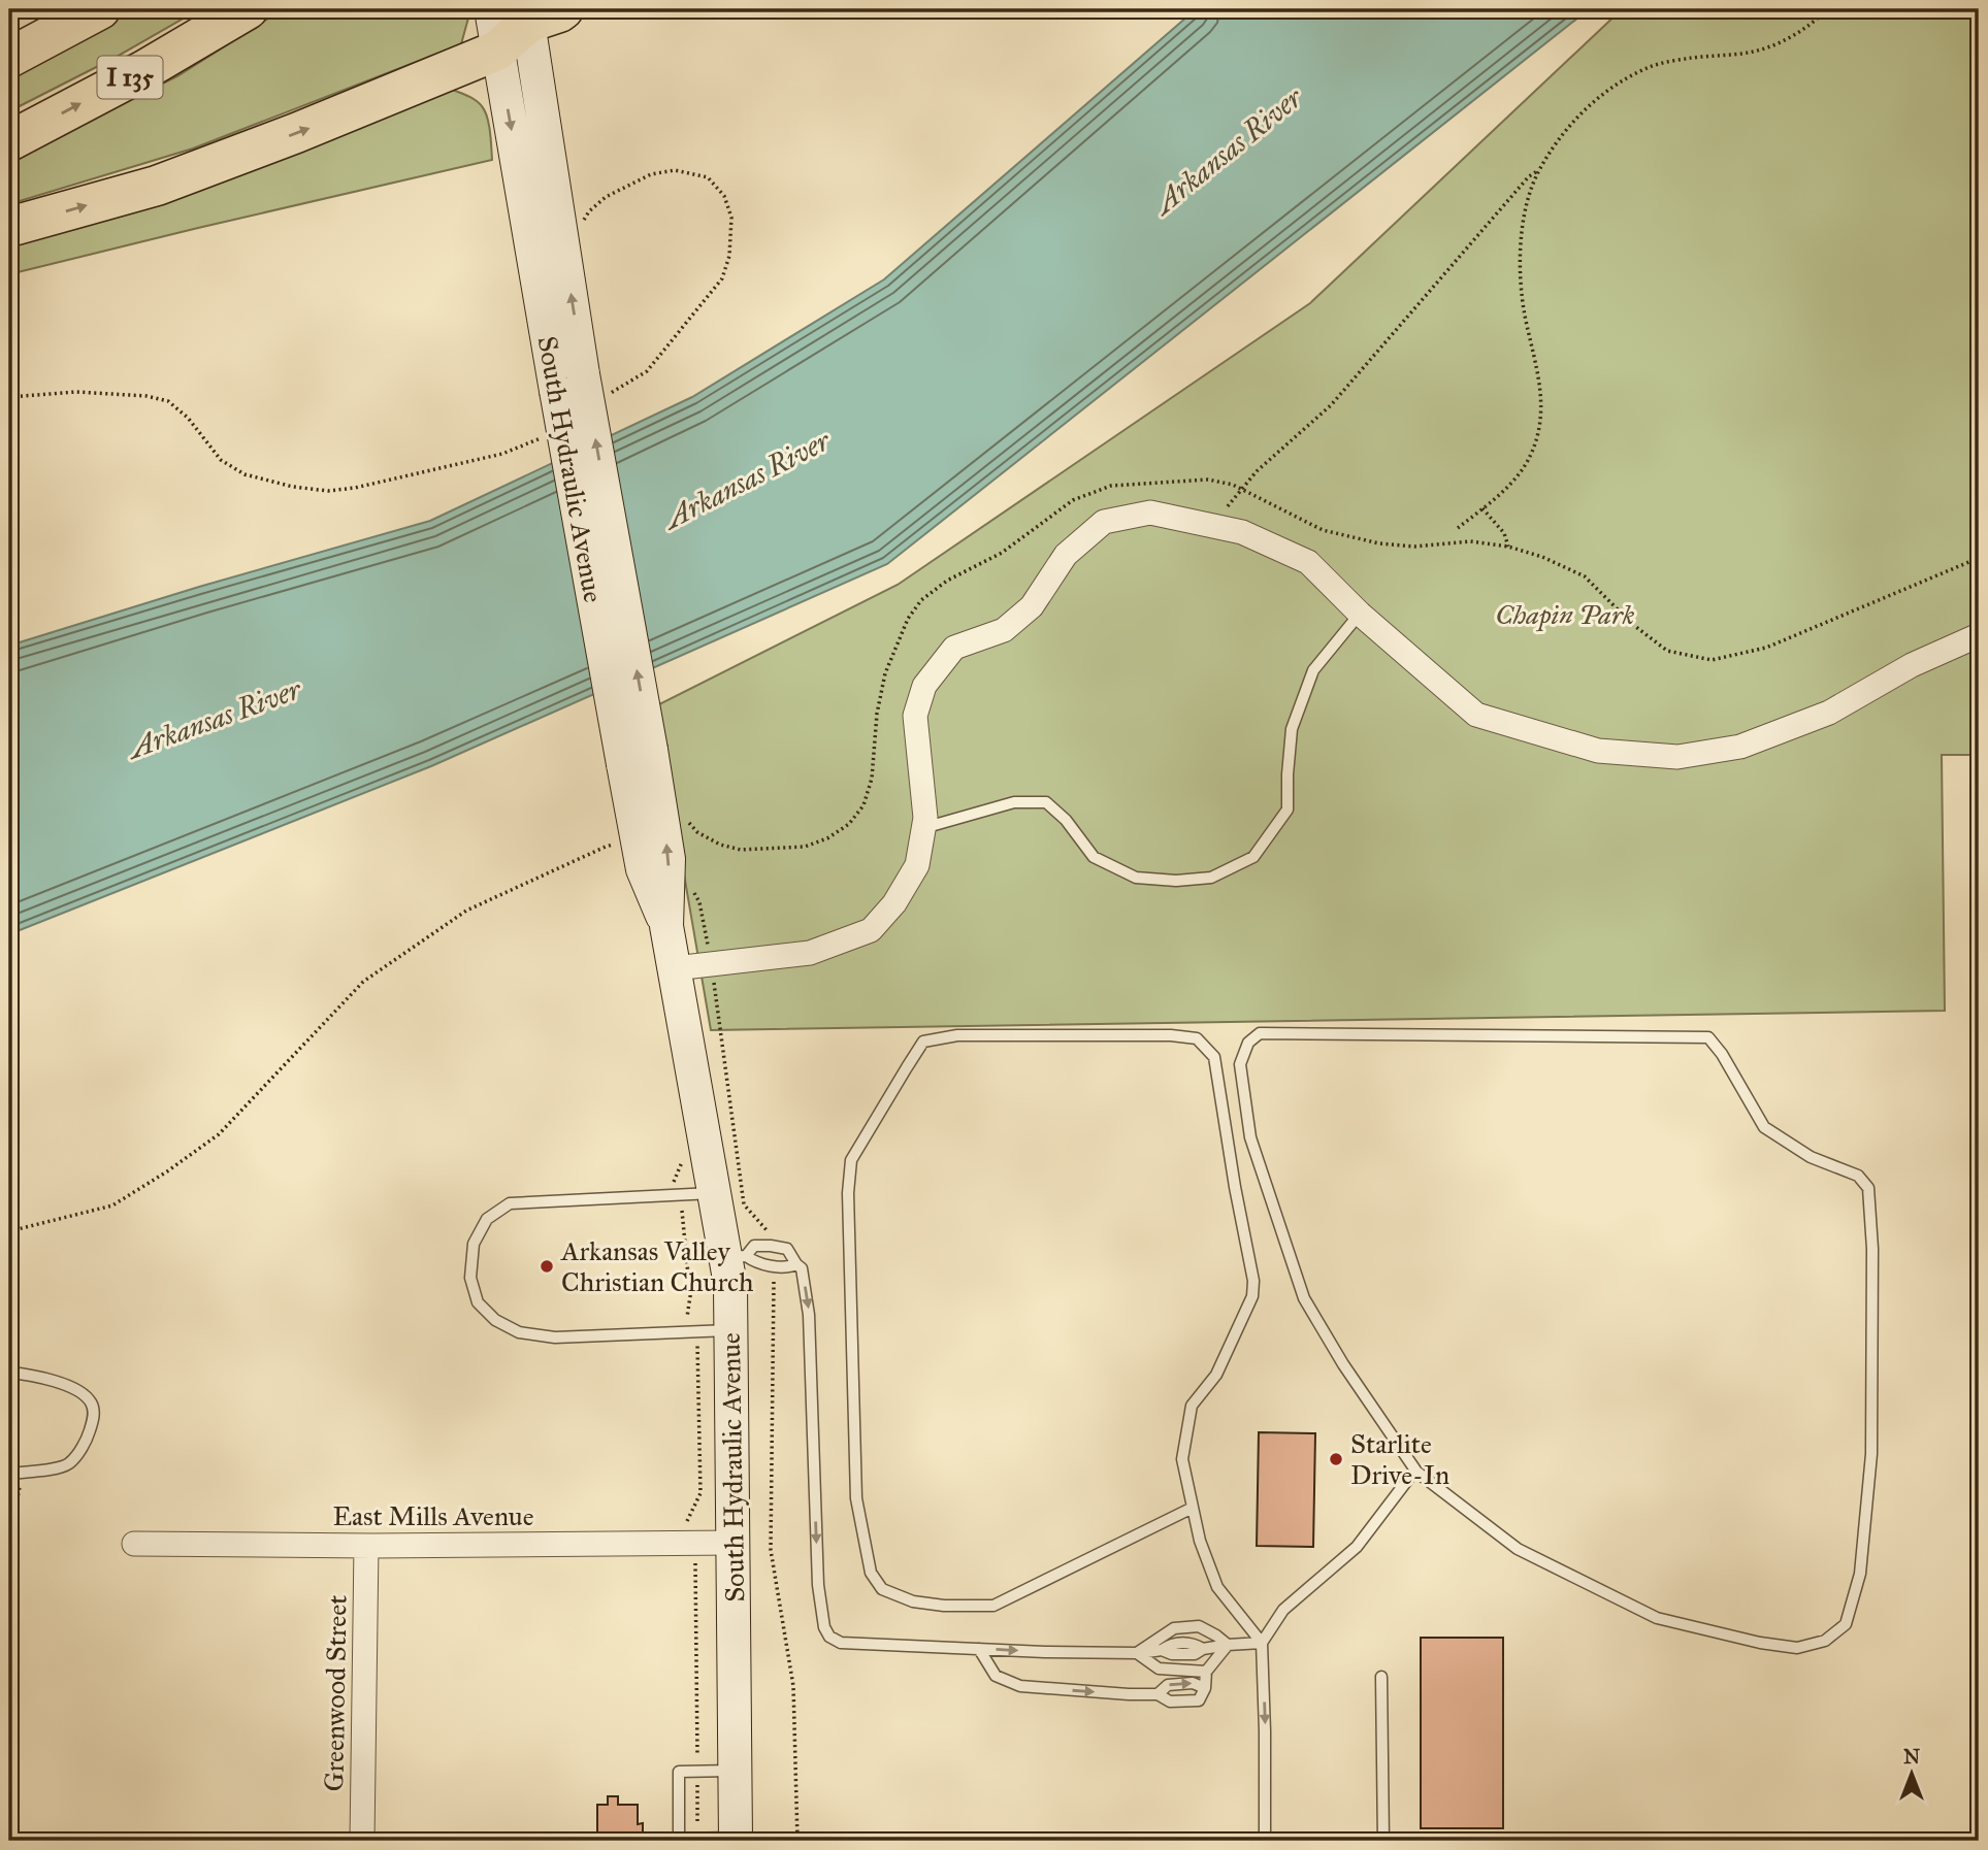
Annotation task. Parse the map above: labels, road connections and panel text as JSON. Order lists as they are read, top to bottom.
{
  "streets": {
    "highway": ["I 135"],
    "street": ["South Hydraulic Avenue", "East Mills Avenue", "Greenwood Street"]
  },
  "crossings": [
    ["South Hydraulic Avenue", "East Mills Avenue"],
    ["East Mills Avenue", "Greenwood Street"]
  ],
  "water": ["Arkansas River"],
  "parks": ["Chapin Park"],
  "places": ["Arkansas Valley Christian Church", "Starlite Drive-In"],
  "north": "top"
}
